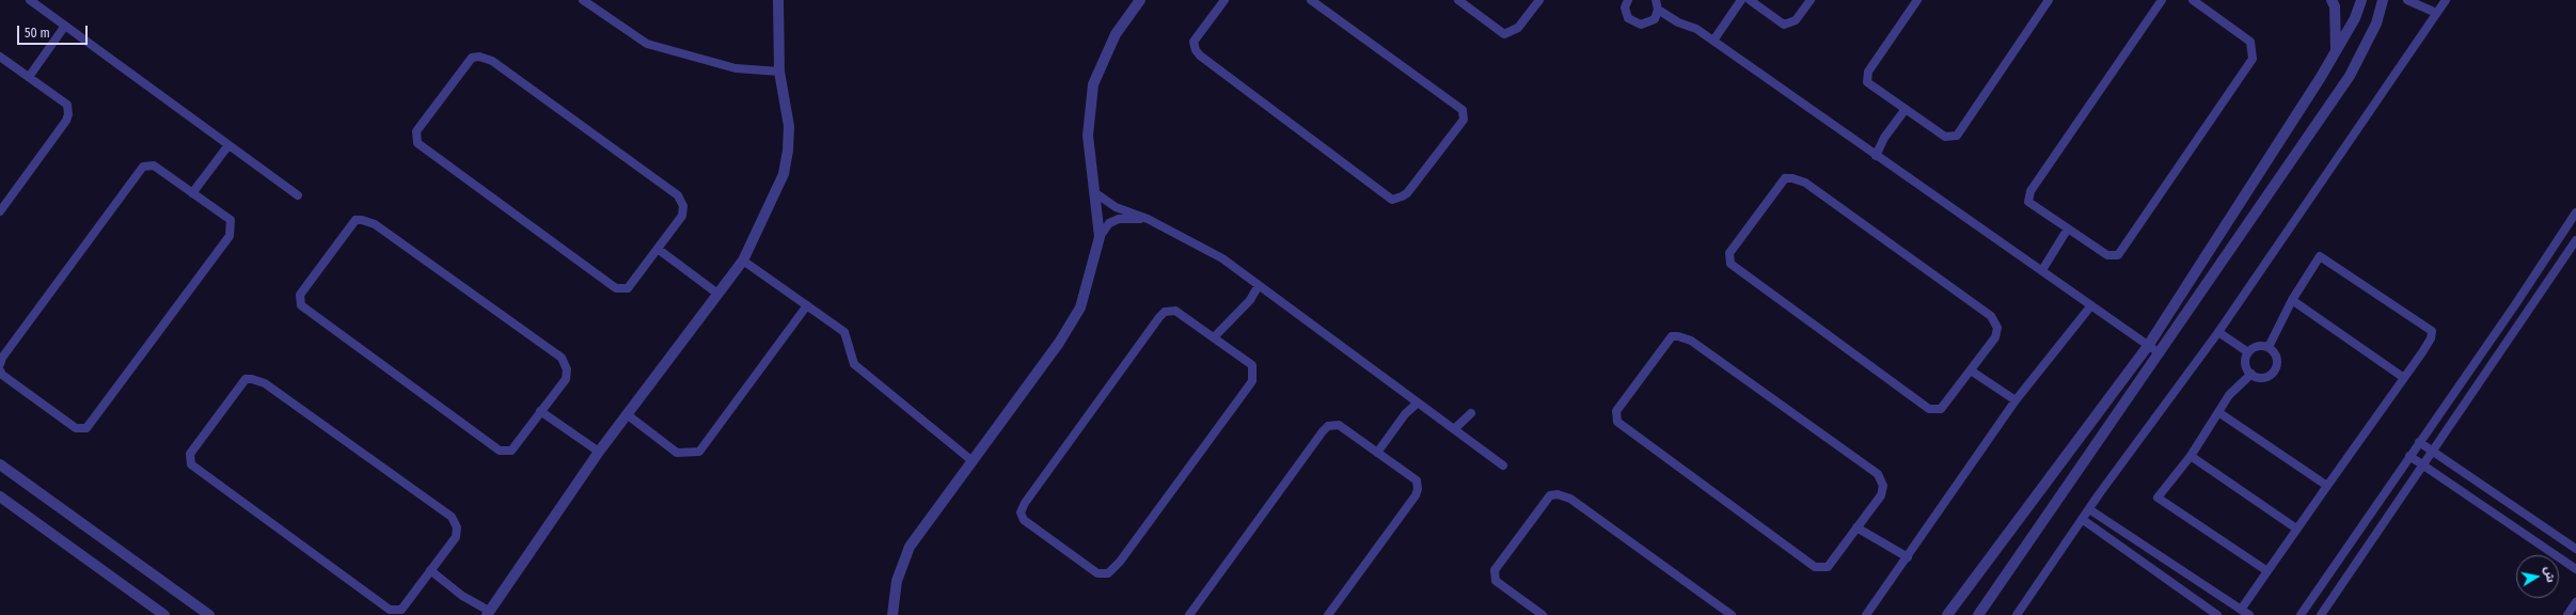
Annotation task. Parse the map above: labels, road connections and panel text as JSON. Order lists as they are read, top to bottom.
{
  "scale_bar": "50 m",
  "north": "right"
}
